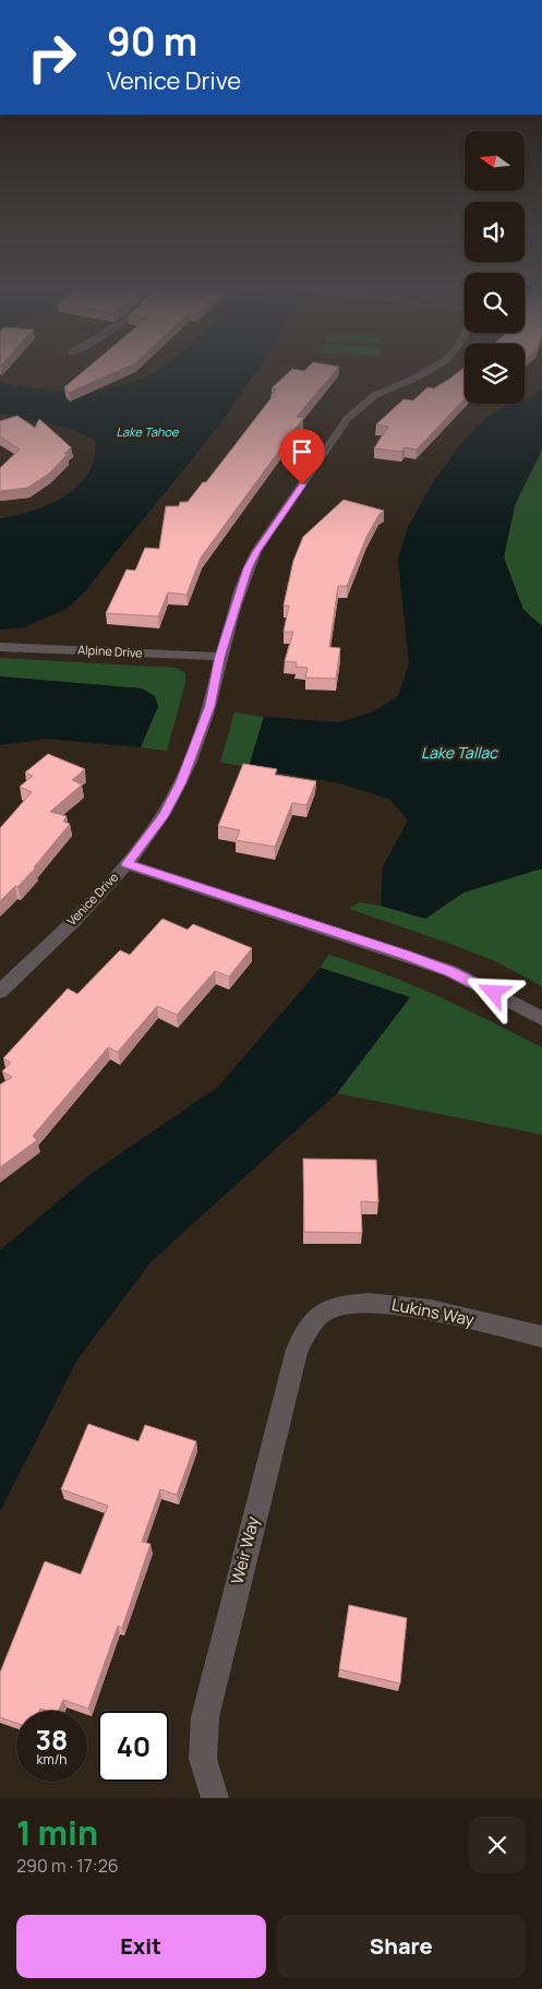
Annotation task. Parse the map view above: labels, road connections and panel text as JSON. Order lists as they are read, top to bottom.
{
  "streets": {
    "street": [
      "Alpine Drive",
      "Venice Drive",
      "Lukins Way",
      "Weir Way"
    ]
  },
  "crossings": [
    ["Alpine Drive", "Venice Drive"],
    ["Lukins Way", "Weir Way"]
  ],
  "water": ["Lake Tahoe", "Lake Tallac"],
  "north": "left",
  "page": {
    "turn": ["90 m", "Venice Drive"],
    "speed": "38 km/h",
    "limit": "40",
    "heading": ["1 min", "290 m · 17:26"],
    "buttons": ["Exit", "Share"]
  }
}
